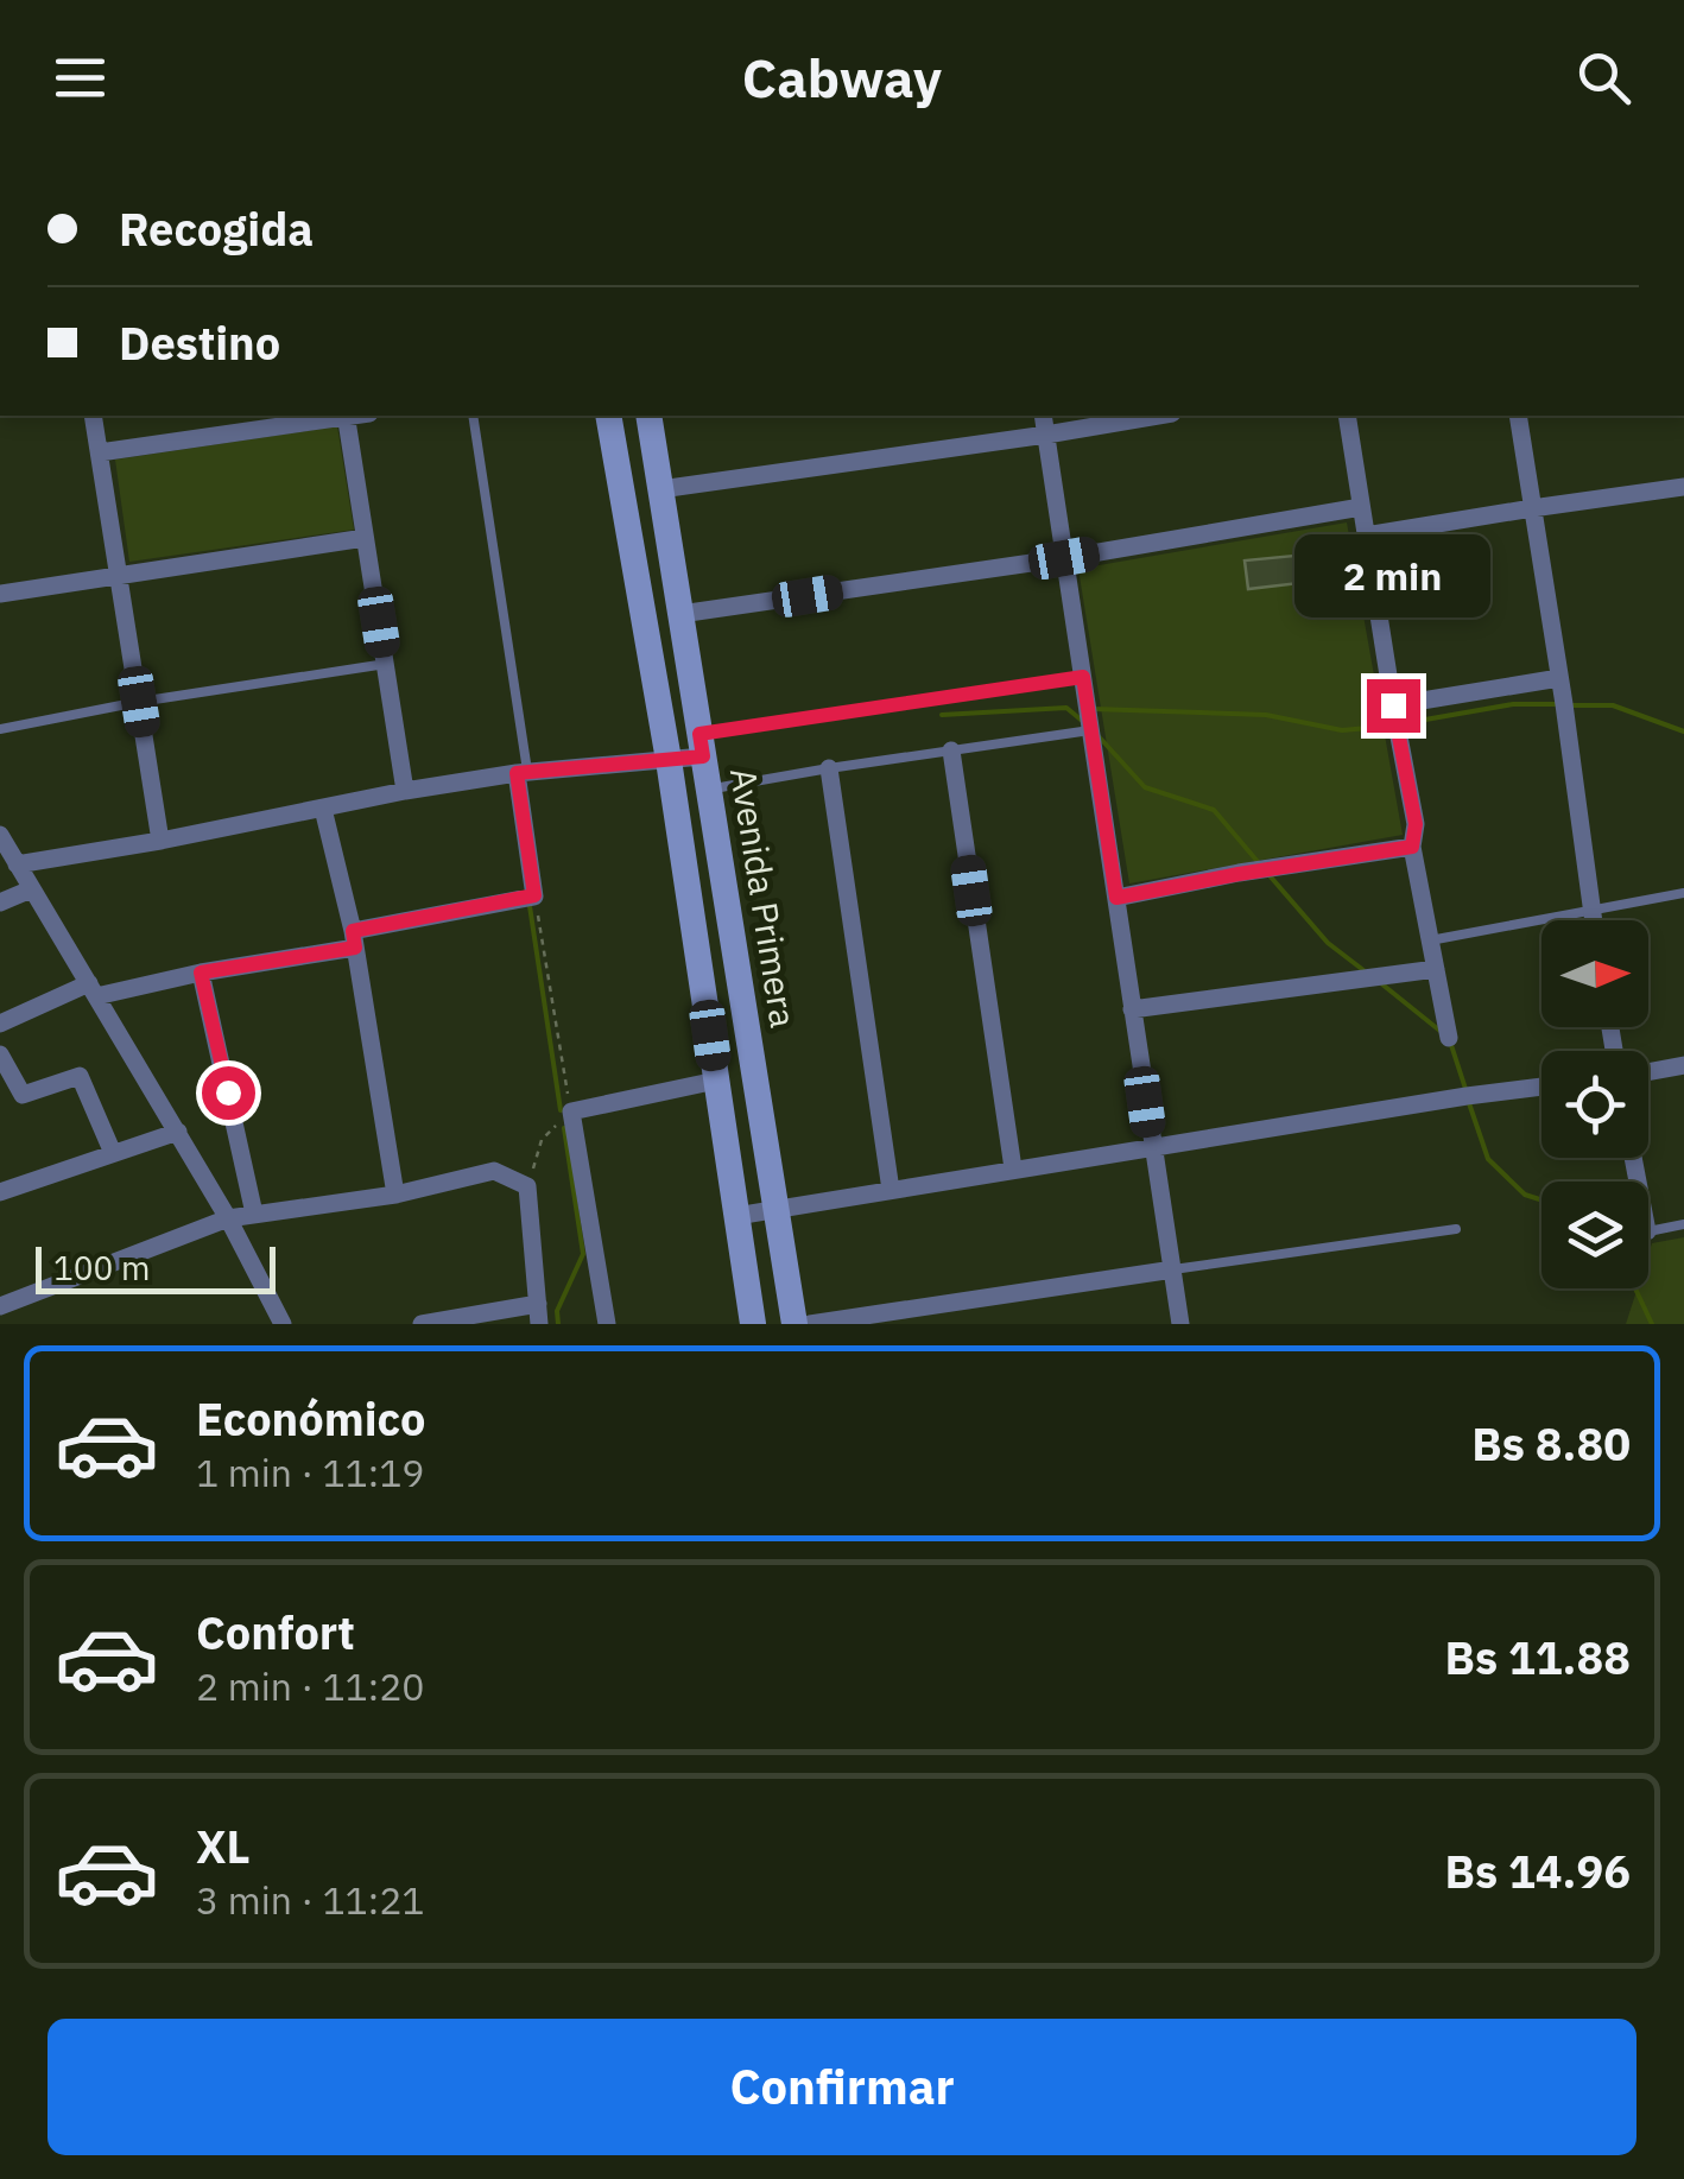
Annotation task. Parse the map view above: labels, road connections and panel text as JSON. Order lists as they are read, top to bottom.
{
  "streets": {
    "main road": ["Avenida Primera"]
  },
  "scale_bar": "100 m",
  "north": "right",
  "page": {
    "header": "Cabway",
    "banner": ["Recogida", "Destino"],
    "bubble": "2 min",
    "scale": "100 m",
    "list": [
      {
        "name": "Económico",
        "note": "1 min · 11:19",
        "value": "Bs 8.80"
      },
      {
        "name": "Confort",
        "note": "2 min · 11:20",
        "value": "Bs 11.88"
      },
      {
        "name": "XL",
        "note": "3 min · 11:21",
        "value": "Bs 14.96"
      }
    ],
    "buttons": "Confirmar"
  }
}
